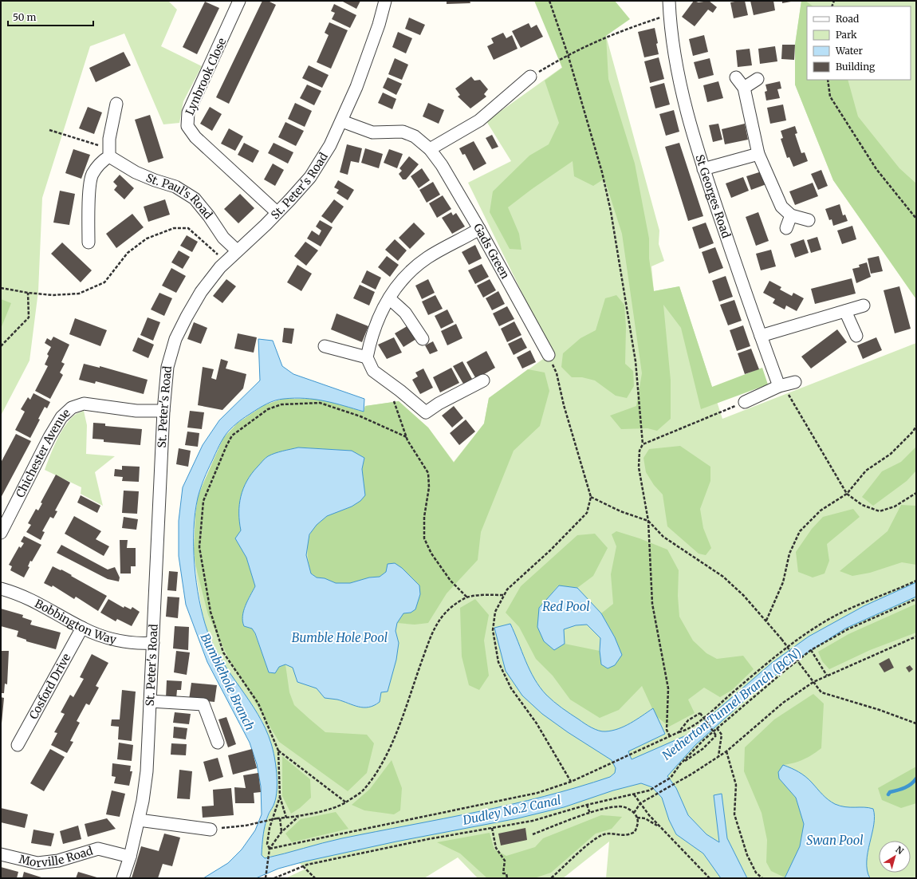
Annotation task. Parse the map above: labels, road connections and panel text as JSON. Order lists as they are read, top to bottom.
{
  "streets": {
    "street": [
      "Lynbrook Close",
      "St. Peter's Road",
      "St Georges Road",
      "St. Paul's Road",
      "Gads Green",
      "Chichester Avenue",
      "Bobbington Way",
      "Cosford Drive",
      "Morville Road"
    ]
  },
  "crossings": [
    ["Lynbrook Close", "St. Peter's Road"],
    ["St. Peter's Road", "St. Paul's Road"],
    ["St. Peter's Road", "Gads Green"],
    ["St. Peter's Road", "Chichester Avenue"],
    ["St. Peter's Road", "Bobbington Way"],
    ["St. Peter's Road", "Morville Road"],
    ["Bobbington Way", "Cosford Drive"]
  ],
  "water": [
    "Red Pool",
    "Bumble Hole Pool",
    "Bumblehole Branch",
    "Netherton Tunnel Branch (BCN)",
    "Dudley No.2 Canal",
    "Swan Pool"
  ],
  "legend": [
    "Road",
    "Park",
    "Water",
    "Building"
  ],
  "scale_bar": "50 m",
  "north": "top right"
}
